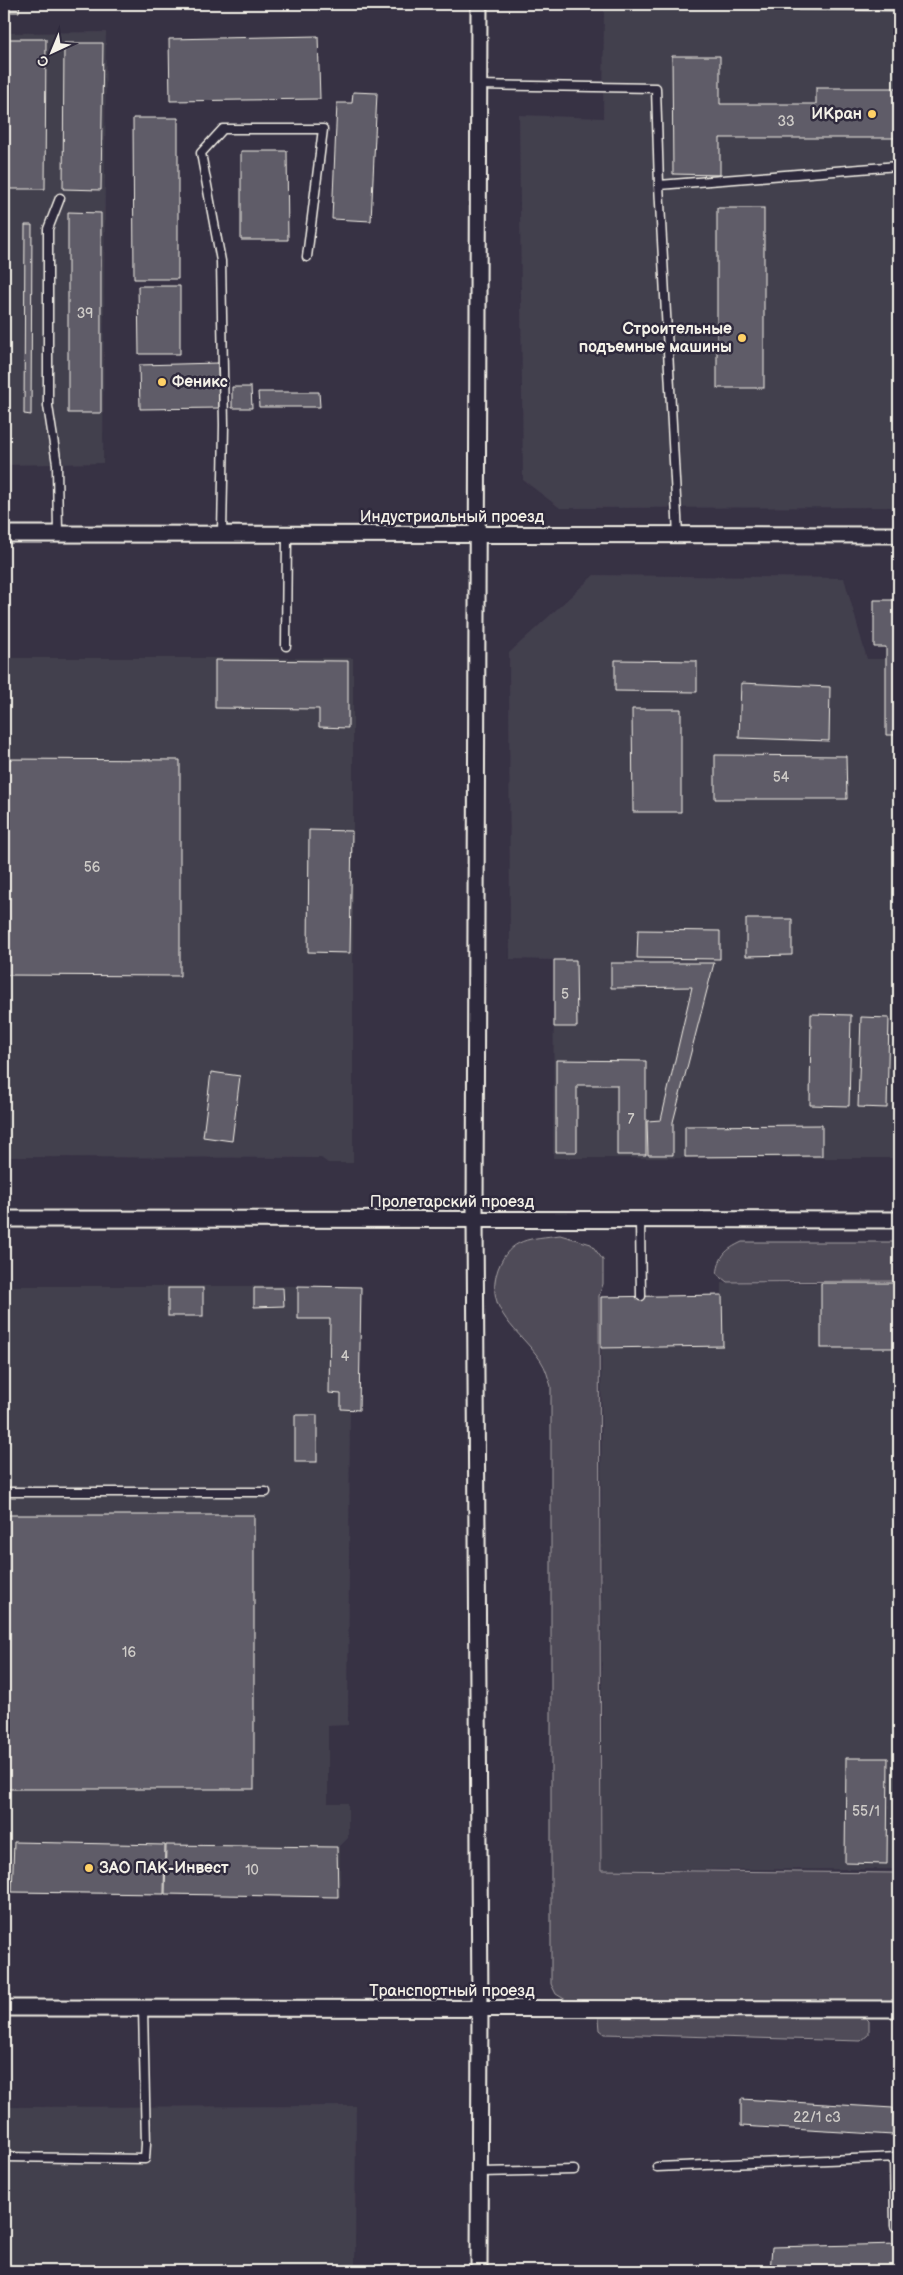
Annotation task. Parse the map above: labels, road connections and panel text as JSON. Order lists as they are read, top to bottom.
{
  "streets": {
    "street": ["Индустриальный проезд", "Пролетарский проезд", "Транспортный проезд"]
  },
  "places": [
    "ИКран",
    "Строительные подъемные машины",
    "Феникс",
    "ЗАО ПАК-Инвест"
  ],
  "house_numbers": [
    "33",
    "39",
    "54",
    "56",
    "5",
    "7",
    "4",
    "16",
    "55/1",
    "10",
    "22/1 с3"
  ],
  "north": "bottom left"
}
